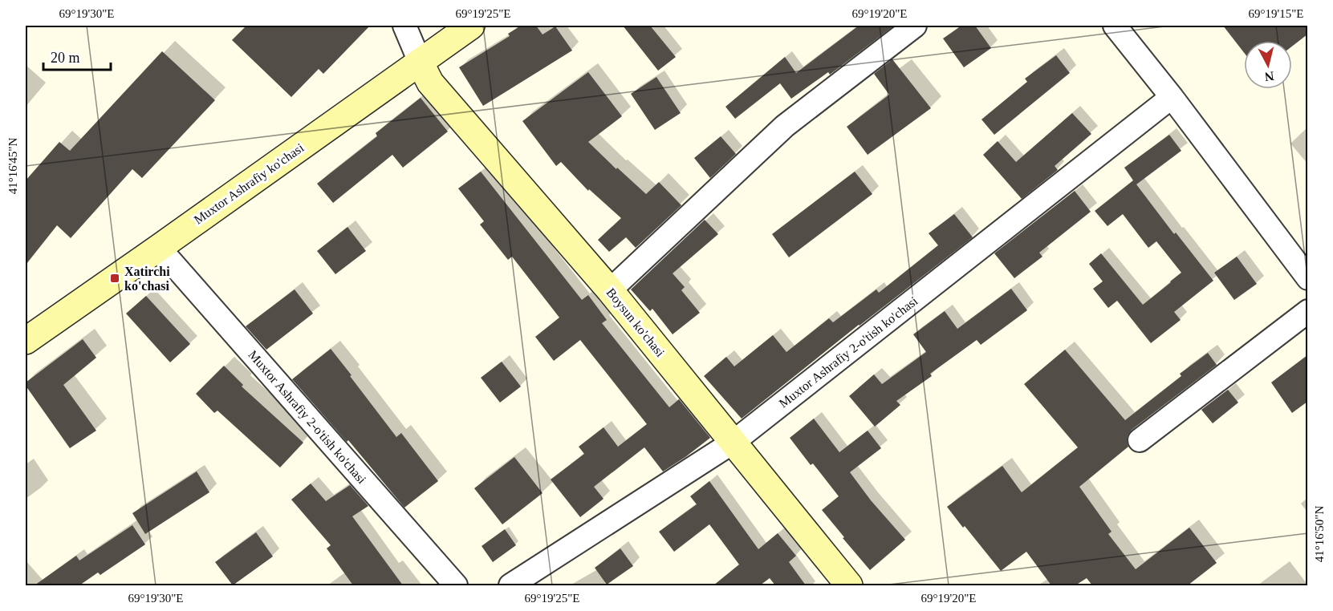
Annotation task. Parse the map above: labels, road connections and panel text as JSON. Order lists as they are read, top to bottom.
{
  "streets": {
    "street": ["Muxtor Ashrafiy ko'chasi", "Boysun ko'chasi", "Muxtor Ashrafiy 2-o'tish ko'chasi"]
  },
  "crossings": [
    ["Muxtor Ashrafiy ko'chasi", "Boysun ko'chasi"],
    ["Muxtor Ashrafiy ko'chasi", "Muxtor Ashrafiy 2-o'tish ko'chasi"],
    ["Boysun ko'chasi", "Muxtor Ashrafiy 2-o'tish ko'chasi"]
  ],
  "places": {
    "transit": ["Xatirchi ko'chasi"]
  },
  "scale_bar": "20 m",
  "north": "bottom",
  "coordinates": [
    "69°19'30\"E",
    "69°19'25\"E",
    "69°19'20\"E",
    "69°19'15\"E",
    "41°16'45\"N",
    "41°16'50\"N"
  ]
}
